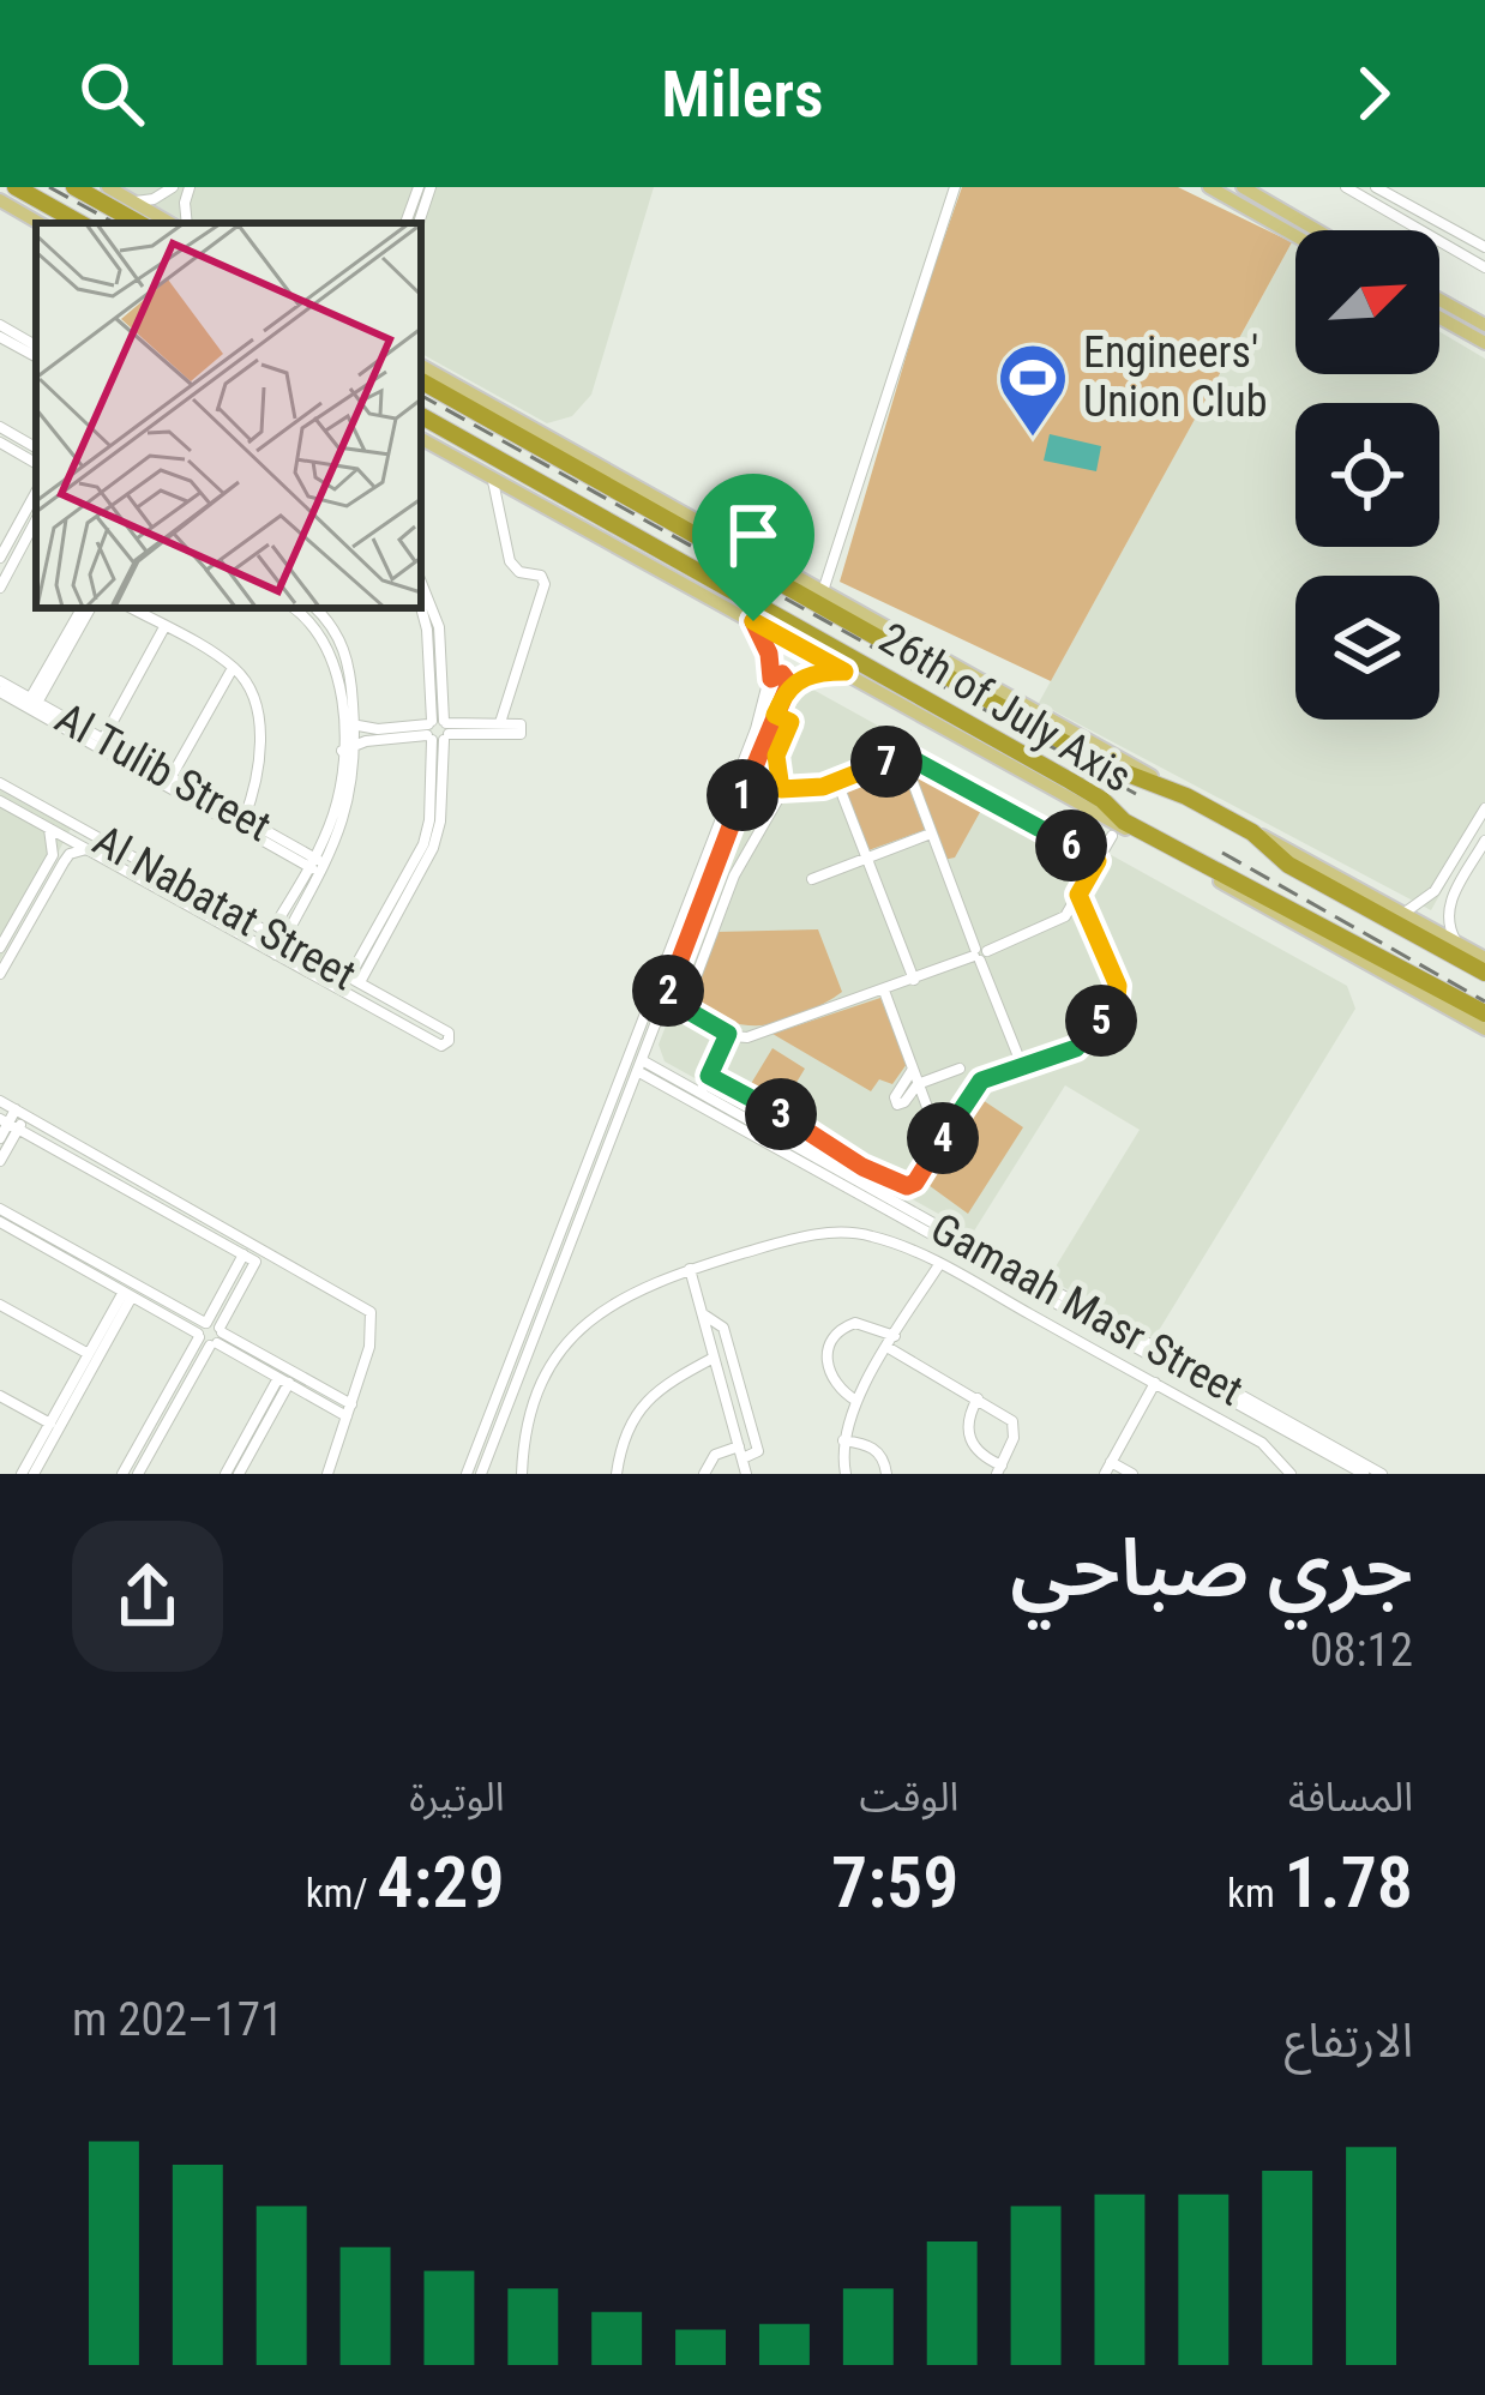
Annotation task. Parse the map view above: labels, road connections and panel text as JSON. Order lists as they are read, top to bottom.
{
  "streets": {
    "highway": ["26th of July Axis"],
    "street": ["Al Tulib Street", "Al Nabatat Street", "Gamaah Masr Street"]
  },
  "places": {
    "sports": ["Engineers' Union Club"]
  },
  "north": "top right",
  "page": {
    "header": "Milers",
    "pins": [
      "7",
      "1",
      "6",
      "2",
      "5",
      "3",
      "4"
    ],
    "heading": ["جري صباحي", "08:12"],
    "stats": [
      ["المسافة", "1.78 km"],
      ["الوقت", "7:59"],
      ["الوتيرة", "4:29 /km"]
    ],
    "chart": ["الارتفاع", "171–202 m"]
  }
}
